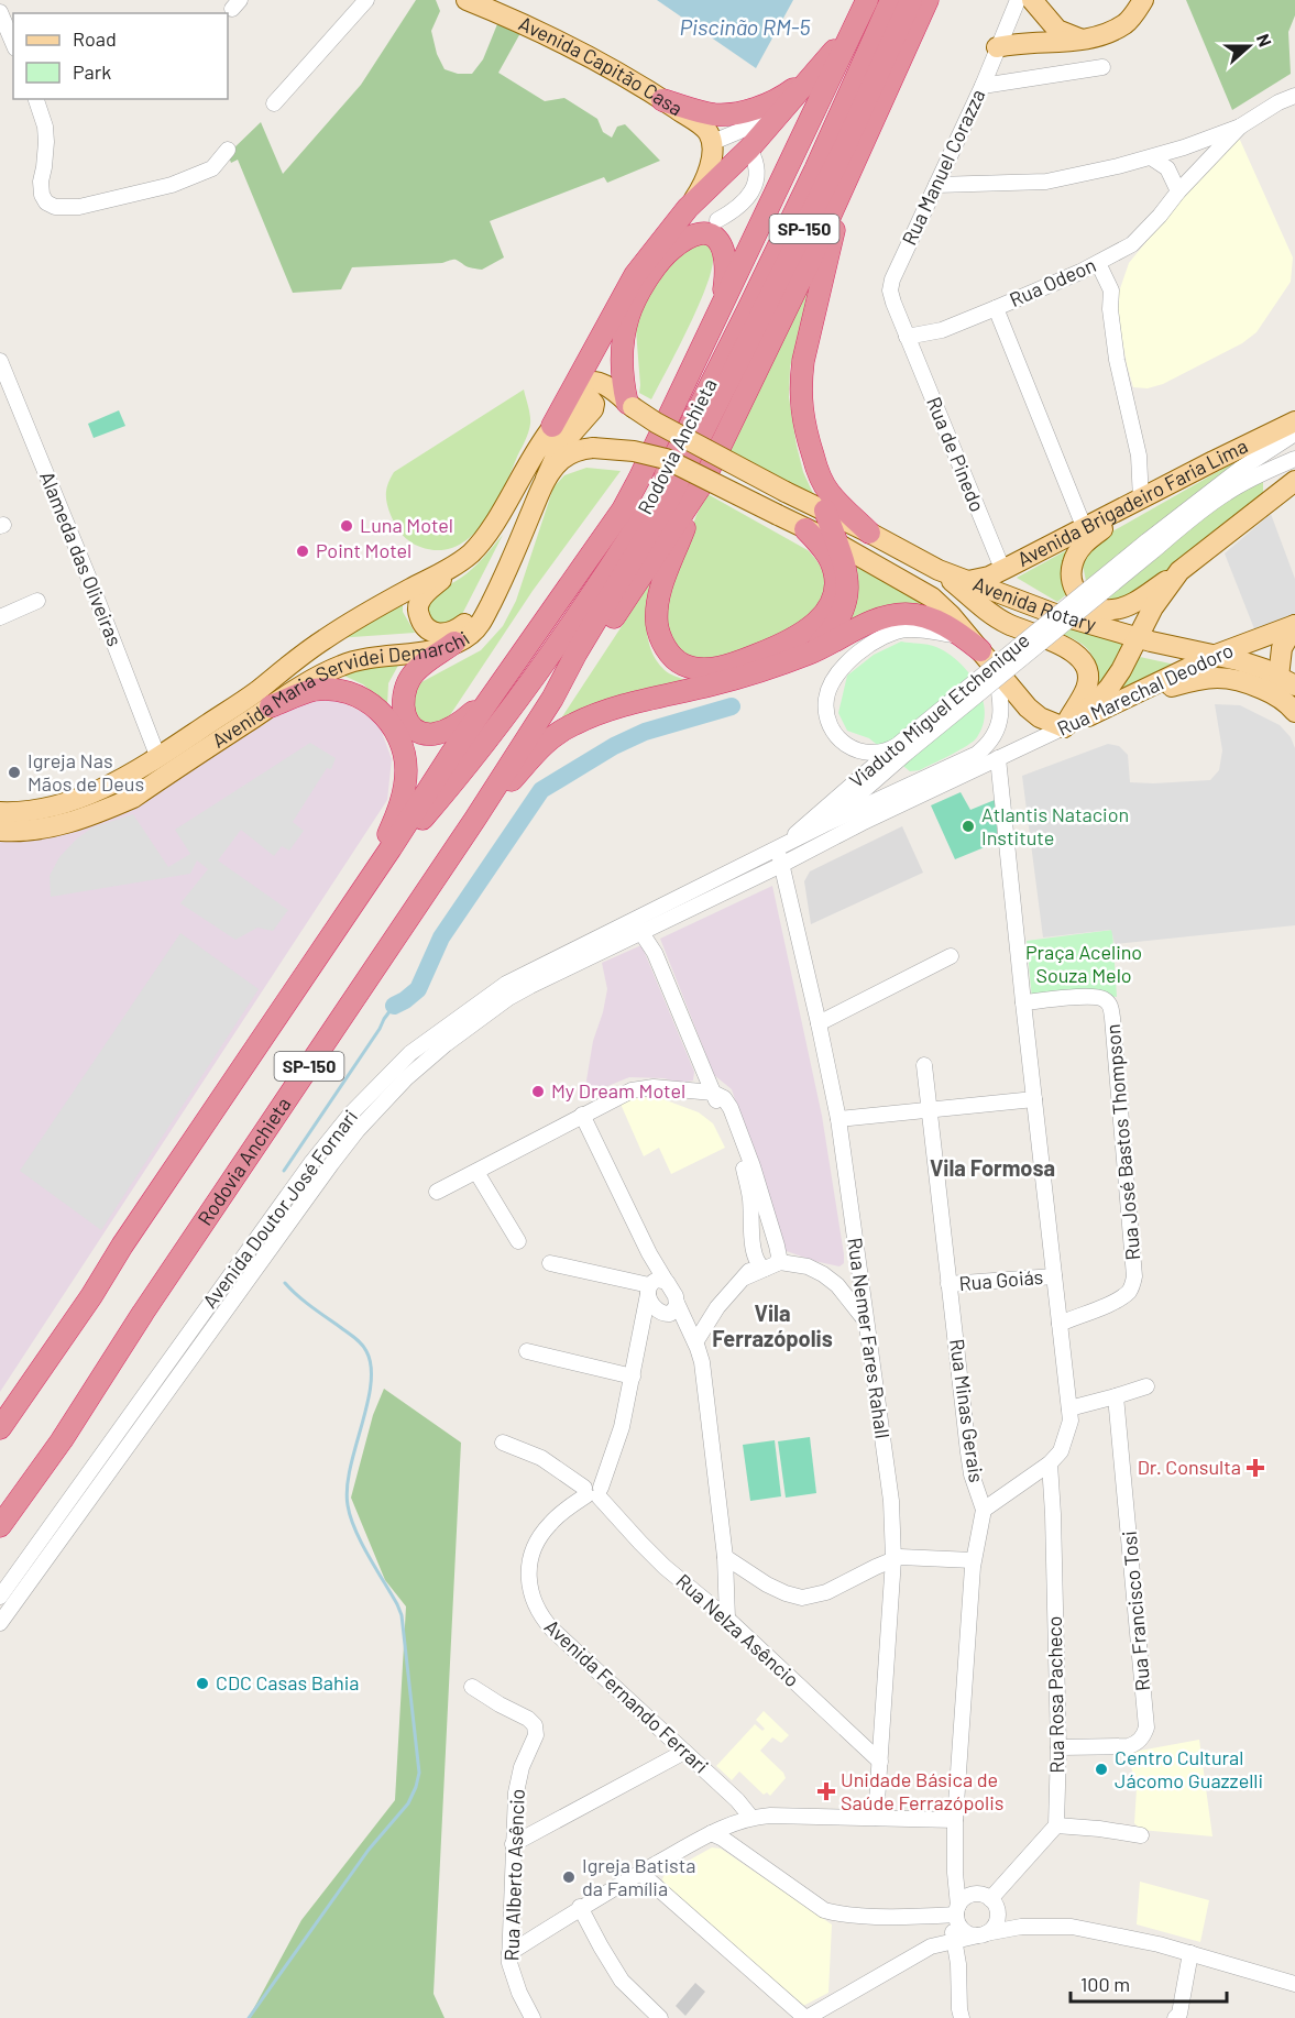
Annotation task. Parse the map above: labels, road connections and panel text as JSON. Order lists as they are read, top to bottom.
{
  "streets": {
    "highway": ["SP-150", "Rodovia Anchieta"],
    "main road": [
      "Avenida Capitão Casa",
      "Avenida Brigadeiro Faria Lima",
      "Avenida Rotary",
      "Avenida Maria Servidei Demarchi",
      "Rua Marechal Deodoro"
    ],
    "street": [
      "Rua Manuel Corazza",
      "Rua Odeon",
      "Rua de Pinedo",
      "Alameda das Oliveiras",
      "Viaduto Miguel Etchenique",
      "Rua José Bastos Thompson",
      "Avenida Doutor José Fornari",
      "Rua Goiás",
      "Rua Nemer Fares Rahall",
      "Rua Minas Gerais",
      "Rua Francisco Tosi",
      "Rua Nelza Asêncio",
      "Rua Rosa Pacheco",
      "Avenida Fernando Ferrari",
      "Rua Alberto Asêncio"
    ]
  },
  "crossings": [
    ["Rua Manuel Corazza", "Rua Odeon"],
    ["Rua Manuel Corazza", "Rua de Pinedo"],
    ["Rua Odeon", "Rua de Pinedo"],
    ["Rua de Pinedo", "Avenida Brigadeiro Faria Lima"],
    ["Avenida Brigadeiro Faria Lima", "Avenida Rotary"],
    ["Alameda das Oliveiras", "Avenida Maria Servidei Demarchi"],
    ["Avenida Rotary", "Avenida Maria Servidei Demarchi"],
    ["Avenida Rotary", "Rua Marechal Deodoro"],
    ["Avenida Rotary", "Avenida Doutor José Fornari"],
    ["Rua Marechal Deodoro", "Avenida Doutor José Fornari"],
    ["Viaduto Miguel Etchenique", "Avenida Doutor José Fornari"],
    ["Viaduto Miguel Etchenique", "Rua Nemer Fares Rahall"],
    ["Avenida Doutor José Fornari", "Rua Nemer Fares Rahall"],
    ["Rua Goiás", "Rua Minas Gerais"],
    ["Rua Nemer Fares Rahall", "Rua Nelza Asêncio"],
    ["Rua Francisco Tosi", "Rua Rosa Pacheco"],
    ["Rua Nelza Asêncio", "Avenida Fernando Ferrari"]
  ],
  "districts": ["Vila Formosa", "Vila Ferrazópolis"],
  "water": ["Piscinão RM-5"],
  "parks": ["Praça Acelino Souza Melo"],
  "places": {
    "other": [
      "Luna Motel",
      "Point Motel",
      "Igreja Nas Mãos de Deus",
      "Atlantis Natacion Institute",
      "My Dream Motel",
      "CDC Casas Bahia",
      "Centro Cultural Jácomo Guazzelli",
      "Igreja Batista da Família"
    ],
    "health": ["Dr. Consulta", "Unidade Básica de Saúde Ferrazópolis"]
  },
  "legend": ["Road", "Park"],
  "scale_bar": "100 m",
  "north": "right"
}
